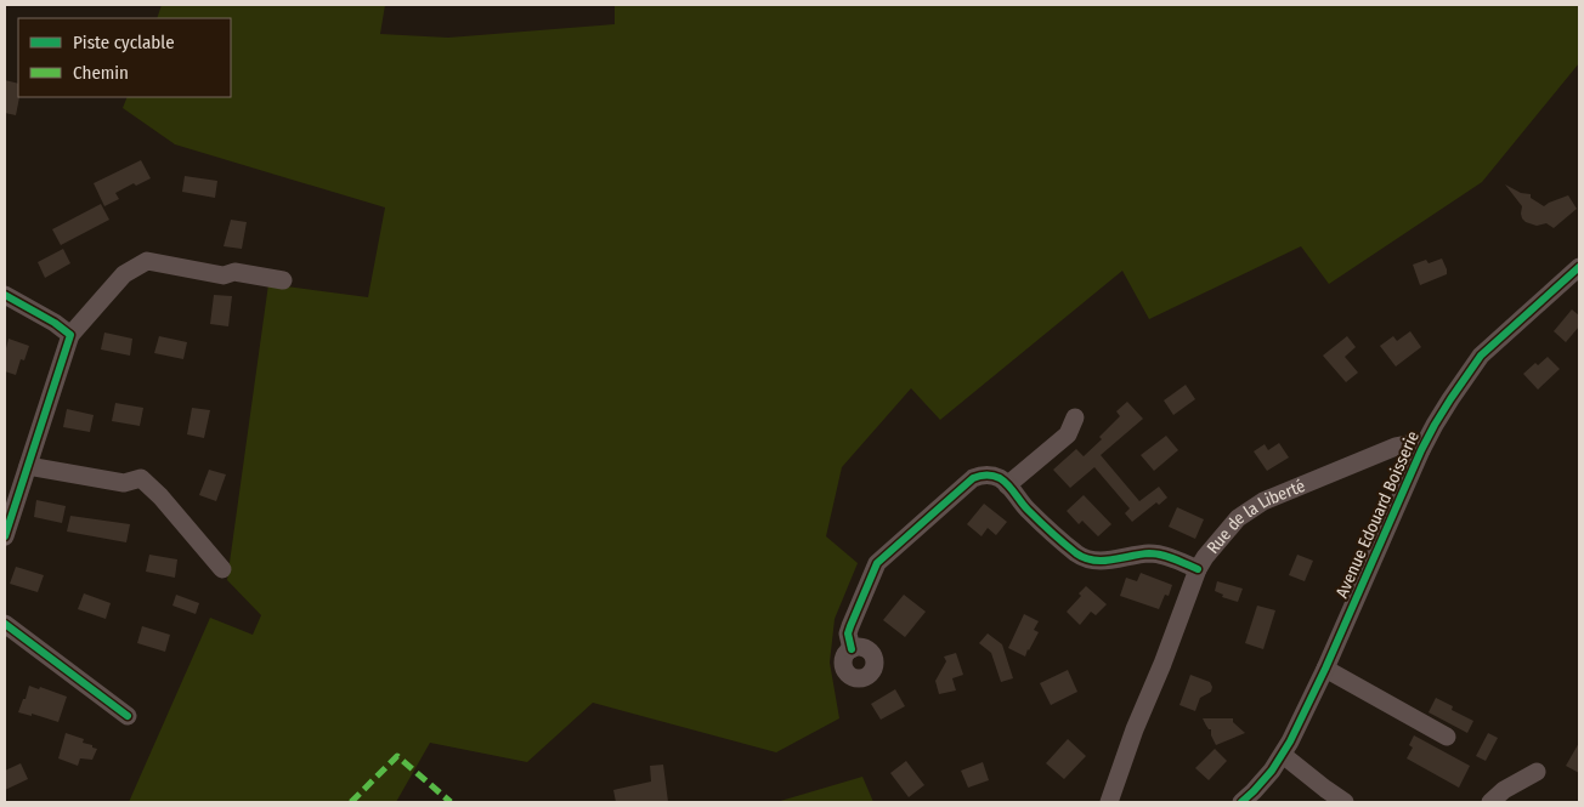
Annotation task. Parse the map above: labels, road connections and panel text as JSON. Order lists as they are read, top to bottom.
{
  "streets": {
    "street": ["Avenue Edouard Boisserie", "Rue de la Liberté"]
  },
  "crossings": [
    ["Avenue Edouard Boisserie", "Rue de la Liberté"]
  ],
  "legend": ["Piste cyclable", "Chemin"]
}
